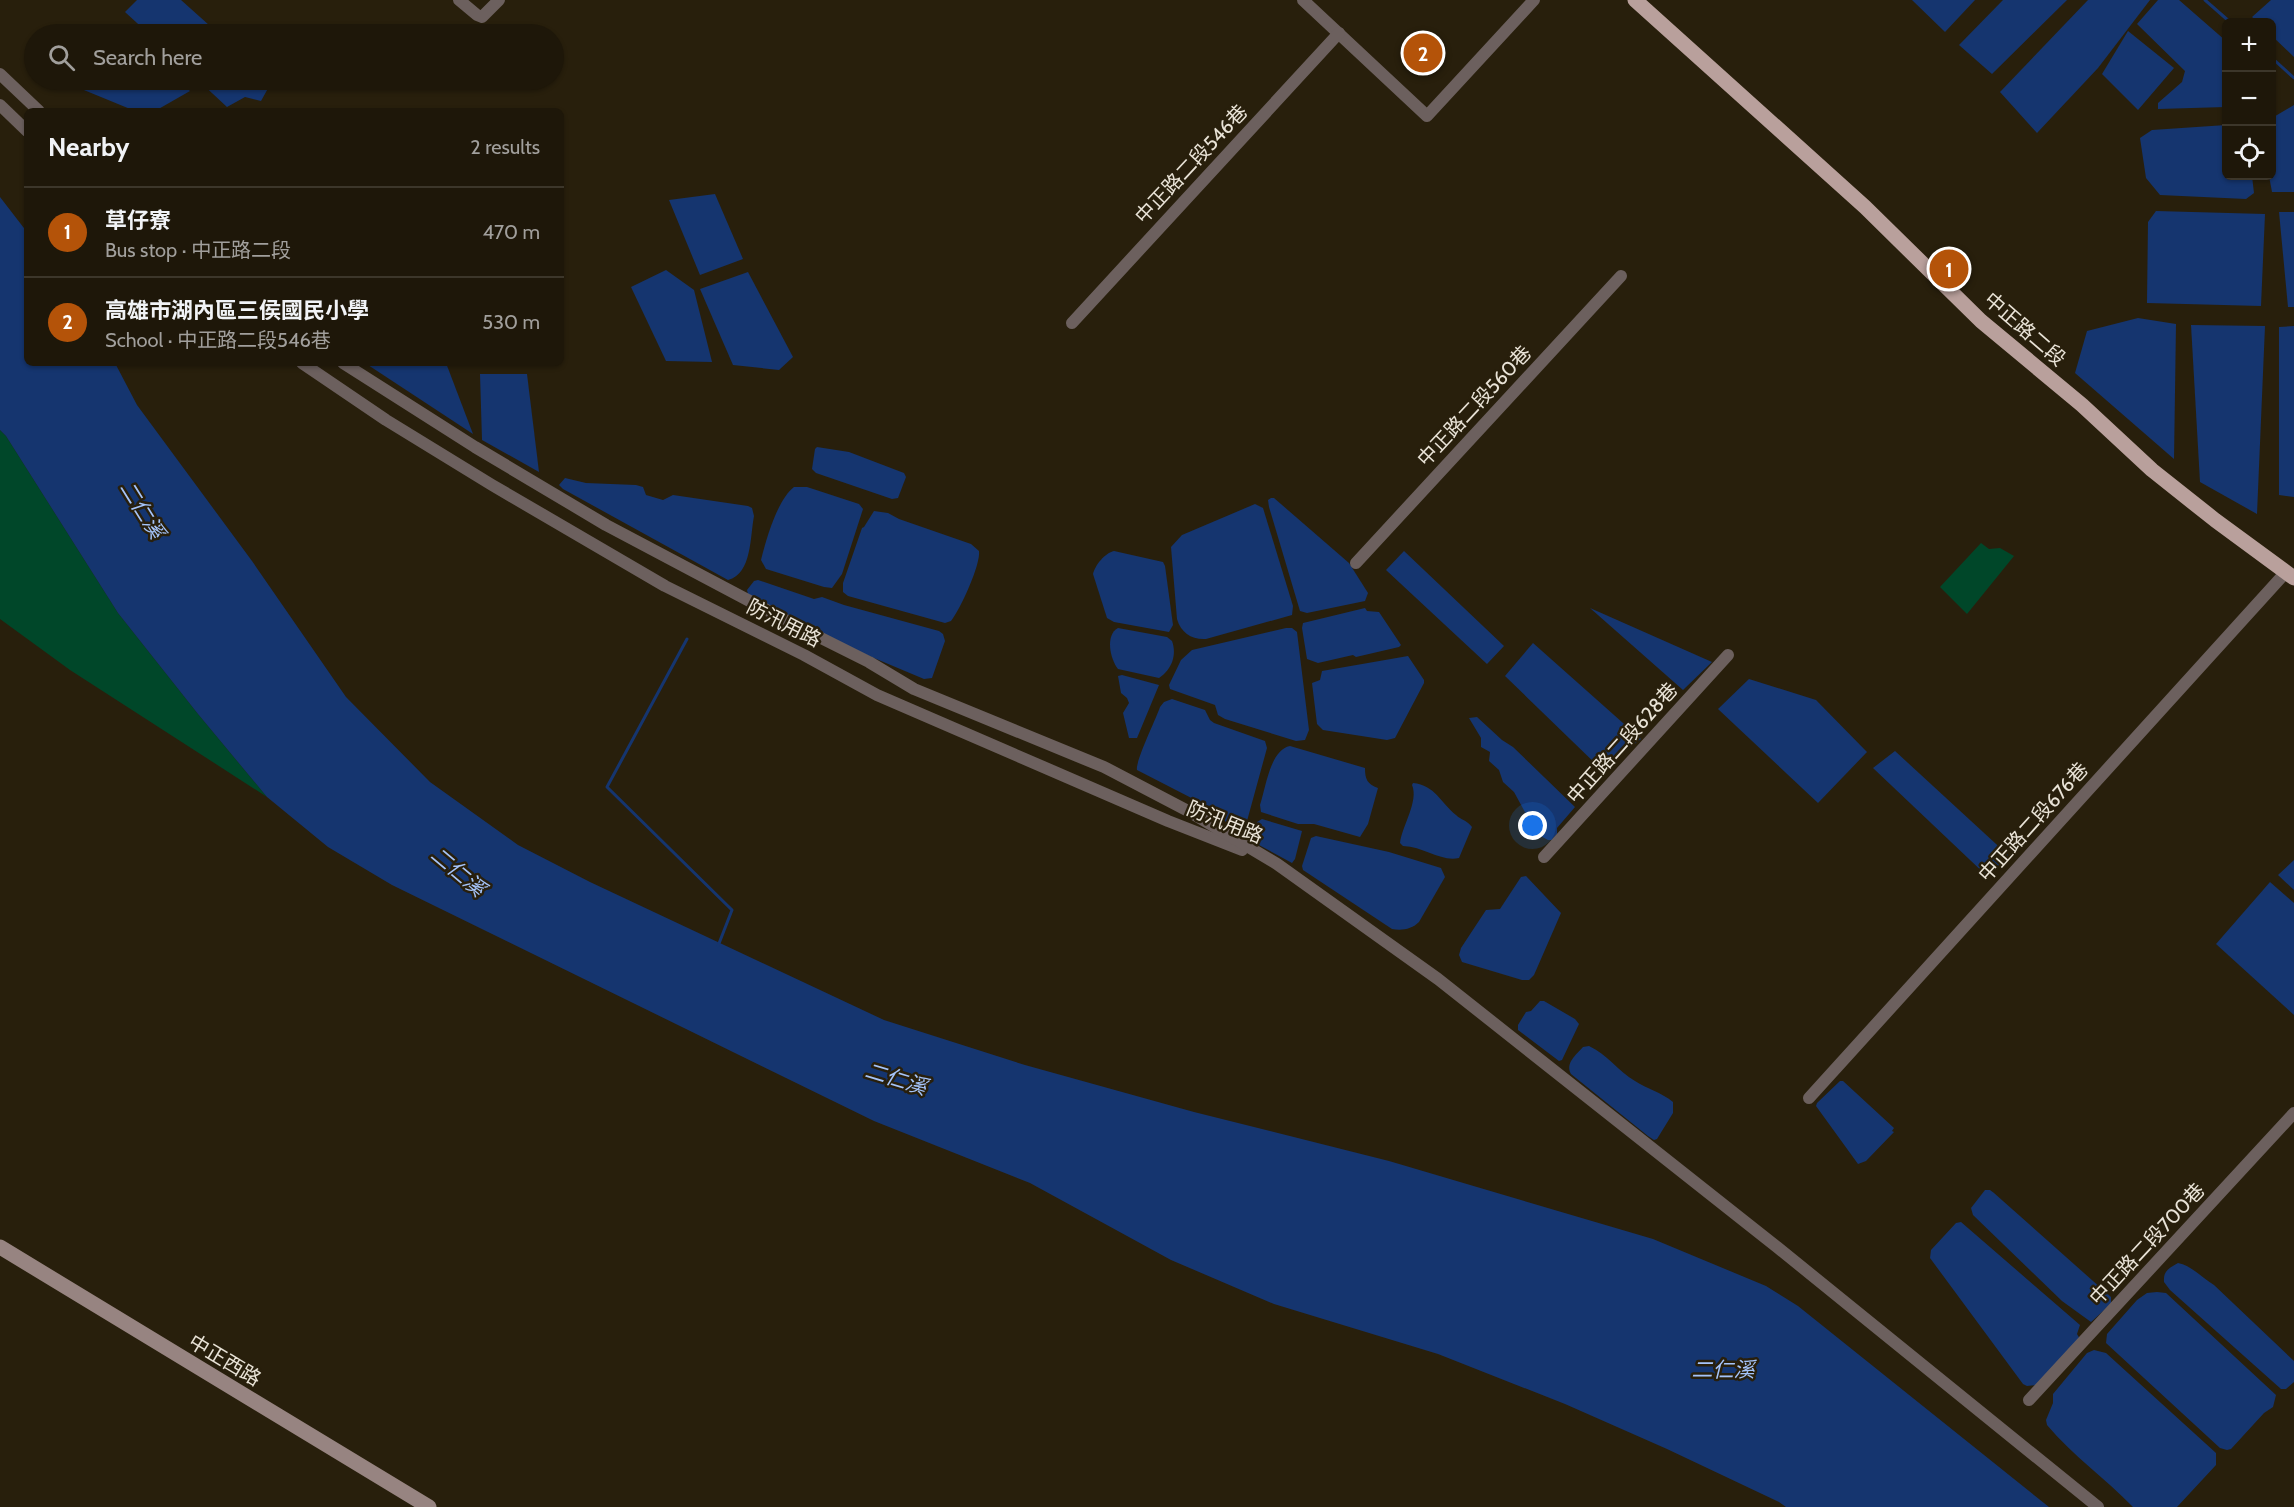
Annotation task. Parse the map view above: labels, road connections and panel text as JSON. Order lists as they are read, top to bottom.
{
  "streets": {
    "main road": ["中正路二段"],
    "street": [
      "中正路二段546巷",
      "中正路二段560巷",
      "防汛用路",
      "中正路二段628巷",
      "中正路二段676巷",
      "中正路二段700巷",
      "中正西路"
    ]
  },
  "crossings": [
    ["中正路二段", "中正路二段676巷"]
  ],
  "water": ["二仁溪"],
  "page": {
    "map_buttons": ["+", "−"],
    "search": "Search here",
    "pins": ["2", "1"],
    "heading": ["Nearby", "2 results"],
    "list": [
      {
        "mark": "1",
        "name": "草仔寮",
        "note": "Bus stop · 中正路二段",
        "value": "470 m"
      },
      {
        "mark": "2",
        "name": "高雄市湖內區三侯國民小學",
        "note": "School · 中正路二段546巷",
        "value": "530 m"
      }
    ]
  }
}
